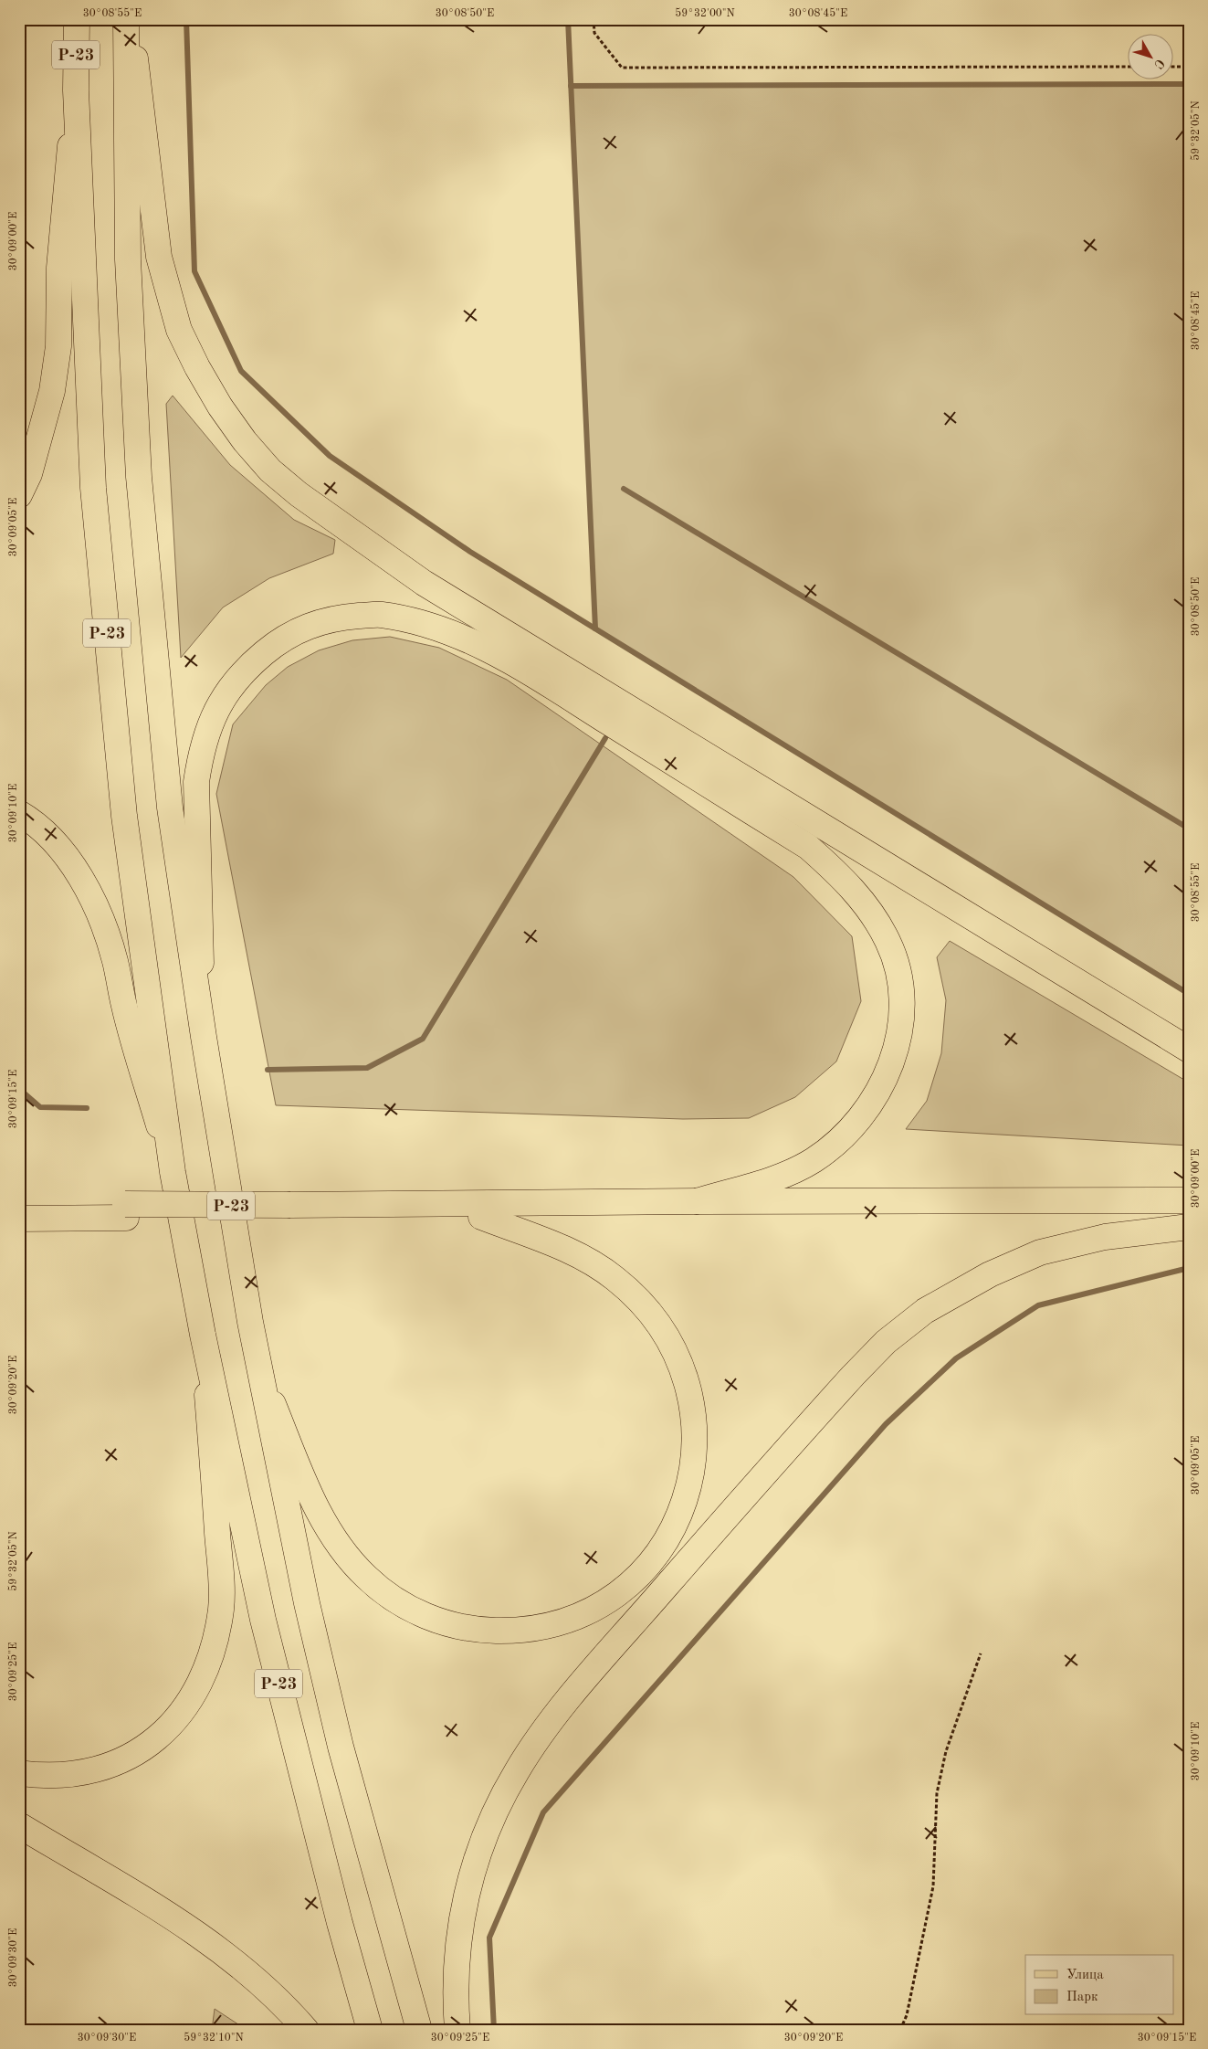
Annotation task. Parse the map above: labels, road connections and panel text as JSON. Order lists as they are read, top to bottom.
{
  "streets": {
    "main road": ["Р-23"]
  },
  "legend": ["Улица", "Парк"],
  "north": "bottom right",
  "coordinates": [
    "30°08'55\"E",
    "30°08'50\"E",
    "59°32'00\"N",
    "30°08'45\"E",
    "59°32'05\"N",
    "30°09'00\"E",
    "30°09'05\"E",
    "30°09'10\"E",
    "30°09'15\"E",
    "30°09'20\"E",
    "30°09'25\"E",
    "30°09'30\"E",
    "59°32'10\"N"
  ]
}
